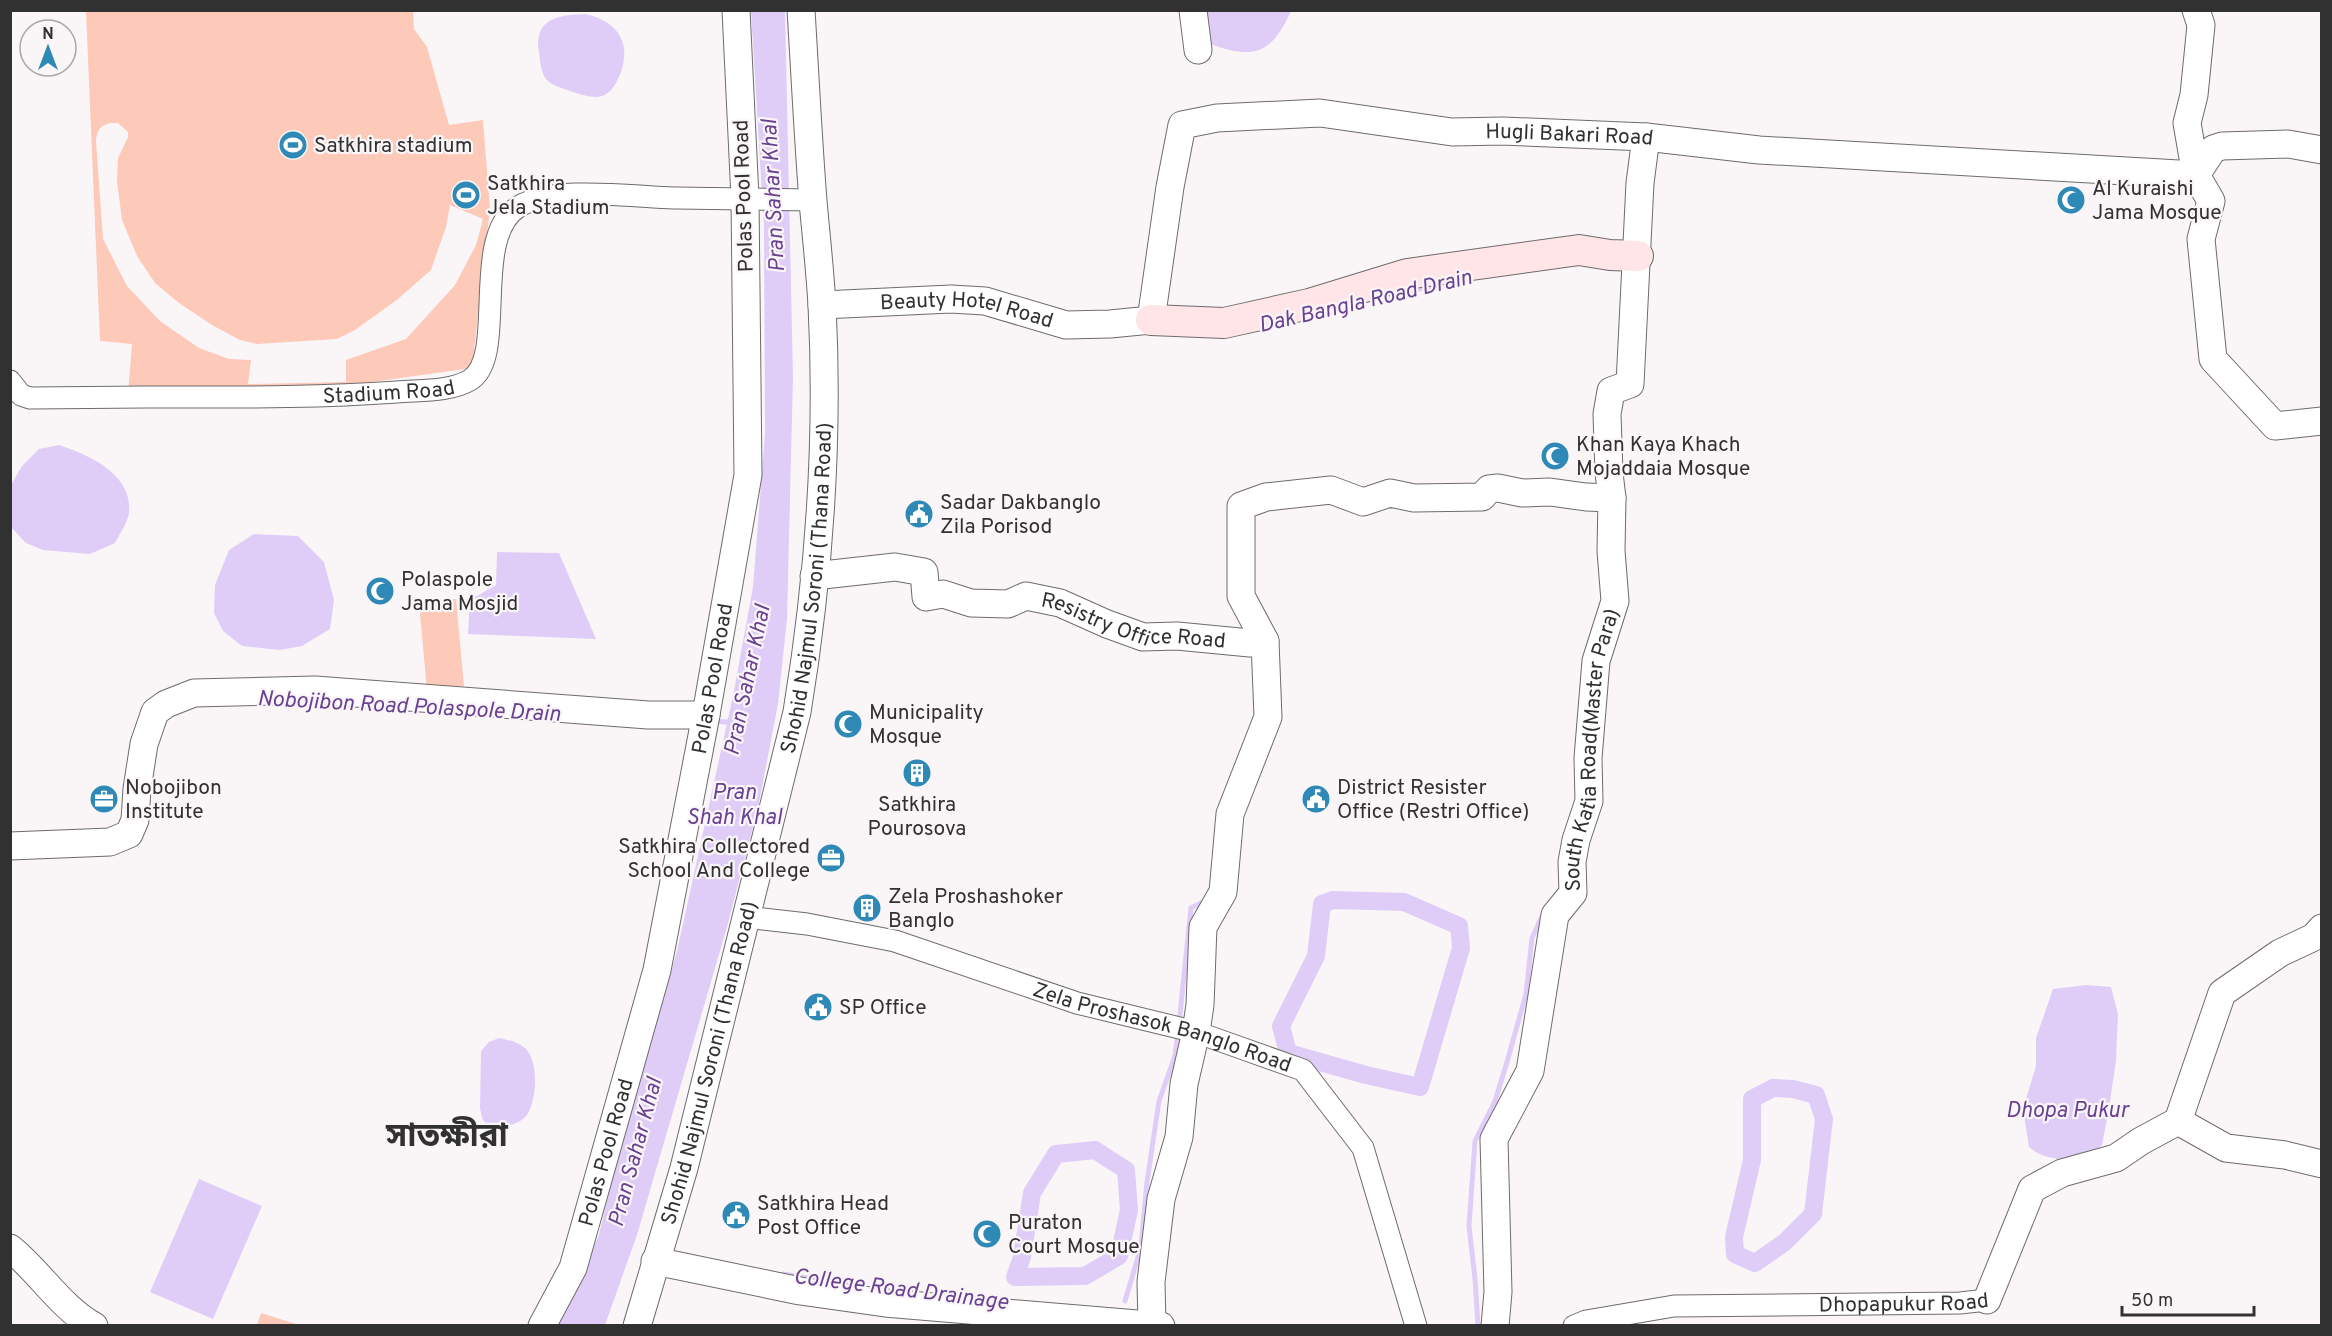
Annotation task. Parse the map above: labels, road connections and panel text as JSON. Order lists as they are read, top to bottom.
{
  "streets": {
    "street": [
      "Hugli Bakari Road",
      "Polas Pool Road",
      "Beauty Hotel Road",
      "Stadium Road",
      "Shohid Najmul Soroni (Thana Road)",
      "Resistry Office Road",
      "South Katia Road(Master Para)",
      "Zela Proshasok Banglo Road",
      "Dhopapukur Road"
    ]
  },
  "crossings": [
    ["Hugli Bakari Road", "Beauty Hotel Road"],
    ["Hugli Bakari Road", "South Katia Road(Master Para)"],
    ["Polas Pool Road", "Stadium Road"],
    ["Beauty Hotel Road", "Shohid Najmul Soroni (Thana Road)"],
    ["Stadium Road", "Shohid Najmul Soroni (Thana Road)"],
    ["Shohid Najmul Soroni (Thana Road)", "Resistry Office Road"],
    ["Shohid Najmul Soroni (Thana Road)", "Zela Proshasok Banglo Road"]
  ],
  "districts": ["সাতক্ষীরা"],
  "water": [
    "Pran Sahar Khal",
    "Dak Bangla Road Drain",
    "Nobojibon Road Polaspole Drain",
    "Pran Shah Khal",
    "Dhopa Pukur",
    "College Road Drainage"
  ],
  "places": {
    "sports": ["Satkhira stadium", "Satkhira Jela Stadium"],
    "mosque": [
      "Al Kuraishi Jama Mosque",
      "Khan Kaya Khach Mojaddaia Mosque",
      "Polaspole Jama Mosjid",
      "Municipality Mosque",
      "Puraton Court Mosque"
    ],
    "public building": [
      "Sadar Dakbanglo Zila Porisod",
      "District Resister Office (Restri Office)",
      "SP Office",
      "Satkhira Head Post Office"
    ],
    "building": ["Satkhira Pourosova", "Zela Proshashoker Banglo"],
    "office": ["Nobojibon Institute", "Satkhira Collectored School And College"]
  },
  "scale_bar": "50 m",
  "north": "top"
}
